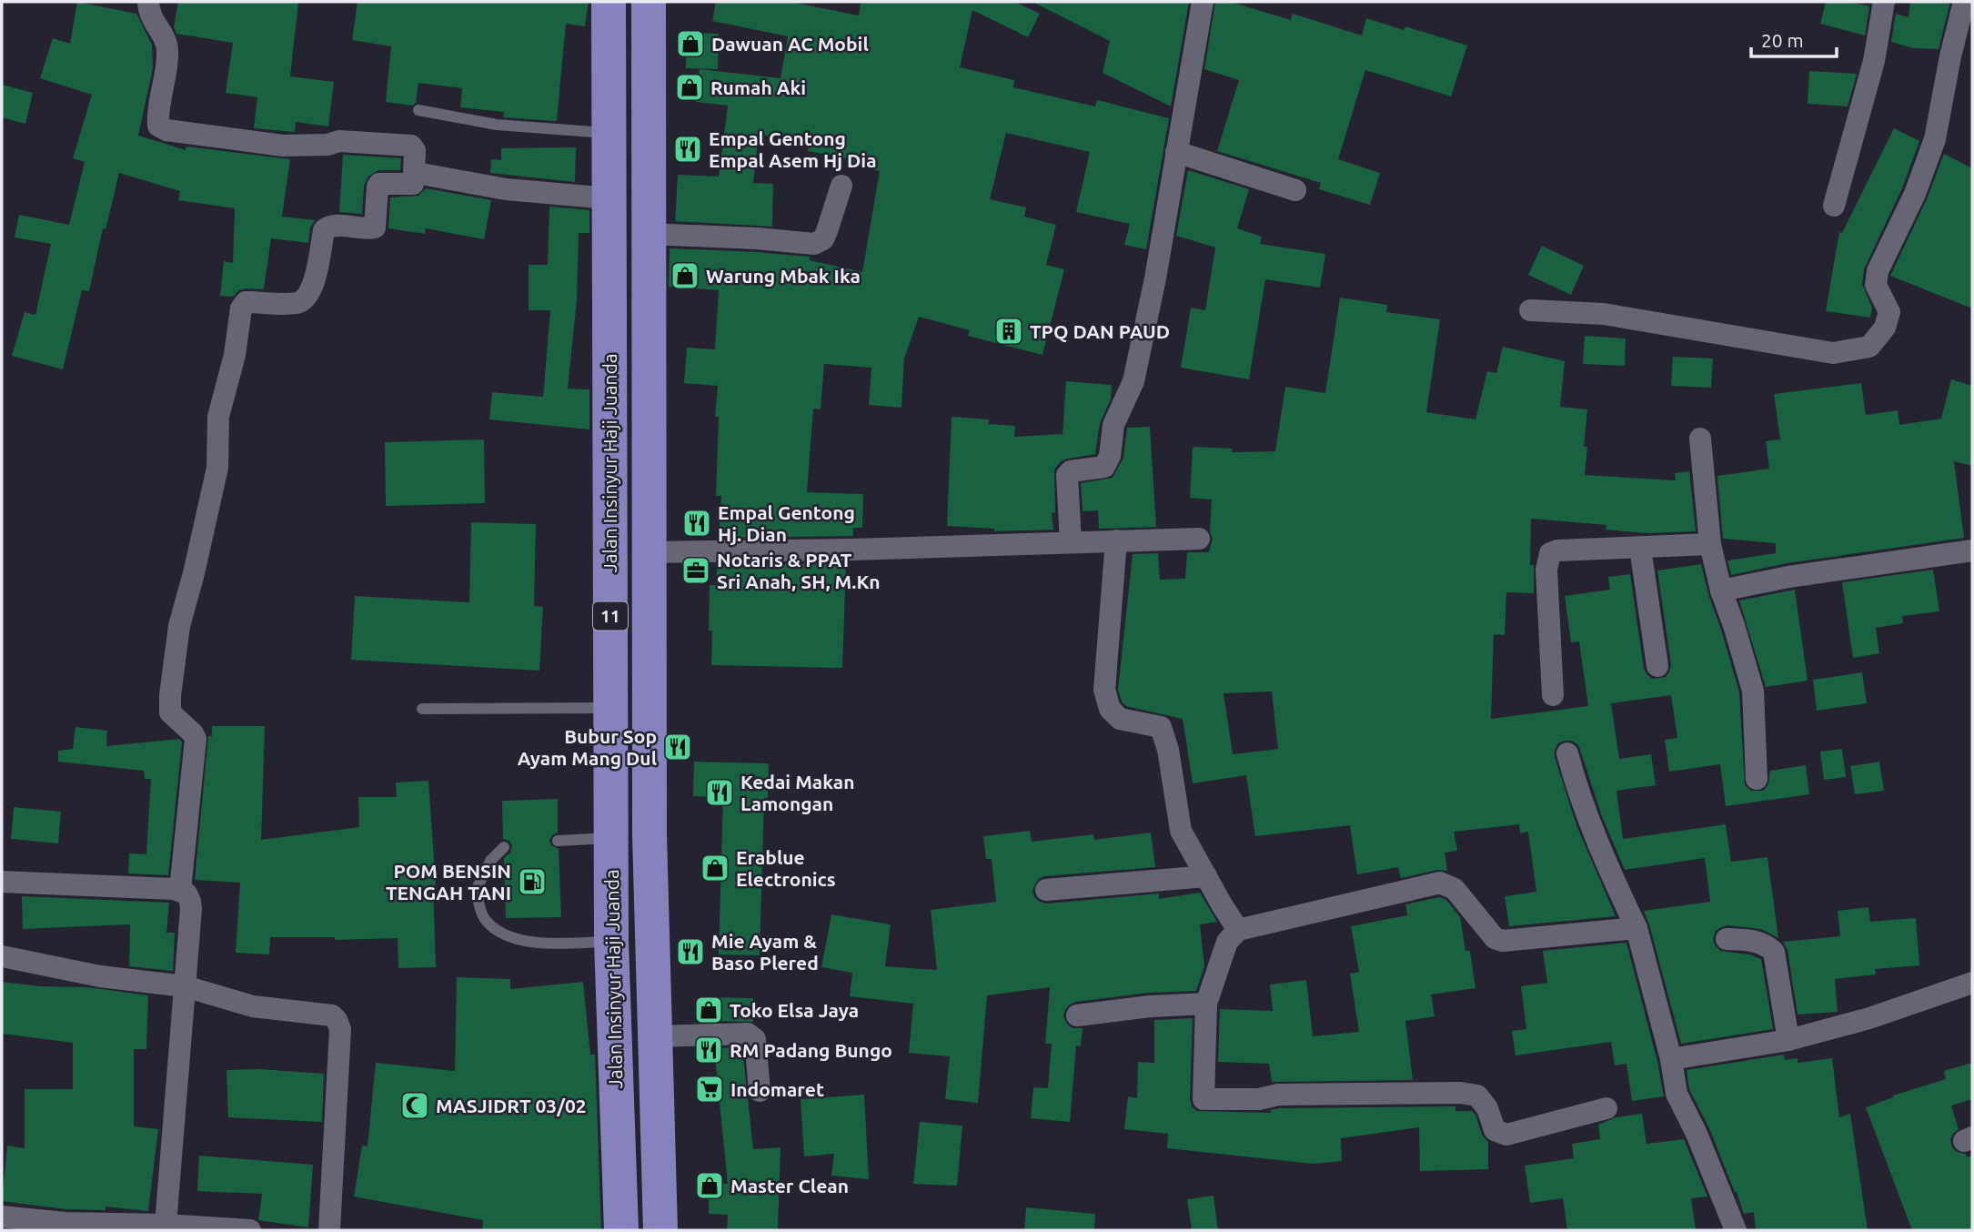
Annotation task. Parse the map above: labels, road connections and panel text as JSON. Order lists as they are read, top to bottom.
{
  "streets": {
    "highway": ["Jalan Insinyur Haji Juanda", "11"]
  },
  "places": {
    "shop": [
      "Dawuan AC Mobil",
      "Rumah Aki",
      "Warung Mbak Ika",
      "Erablue Electronics",
      "Toko Elsa Jaya",
      "Master Clean"
    ],
    "restaurant": [
      "Empal Gentong Empal Asem Hj Dia",
      "Empal Gentong Hj. Dian",
      "Bubur Sop Ayam Mang Dul",
      "Kedai Makan Lamongan",
      "Mie Ayam & Baso Plered",
      "RM Padang Bungo"
    ],
    "building": ["TPQ DAN PAUD"],
    "office": ["Notaris & PPAT Sri Anah, SH, M.Kn"],
    "fuel station": ["POM BENSIN TENGAH TANI"],
    "supermarket": ["Indomaret"],
    "mosque": ["MASJIDRT 03/02"]
  },
  "scale_bar": "20 m"
}
